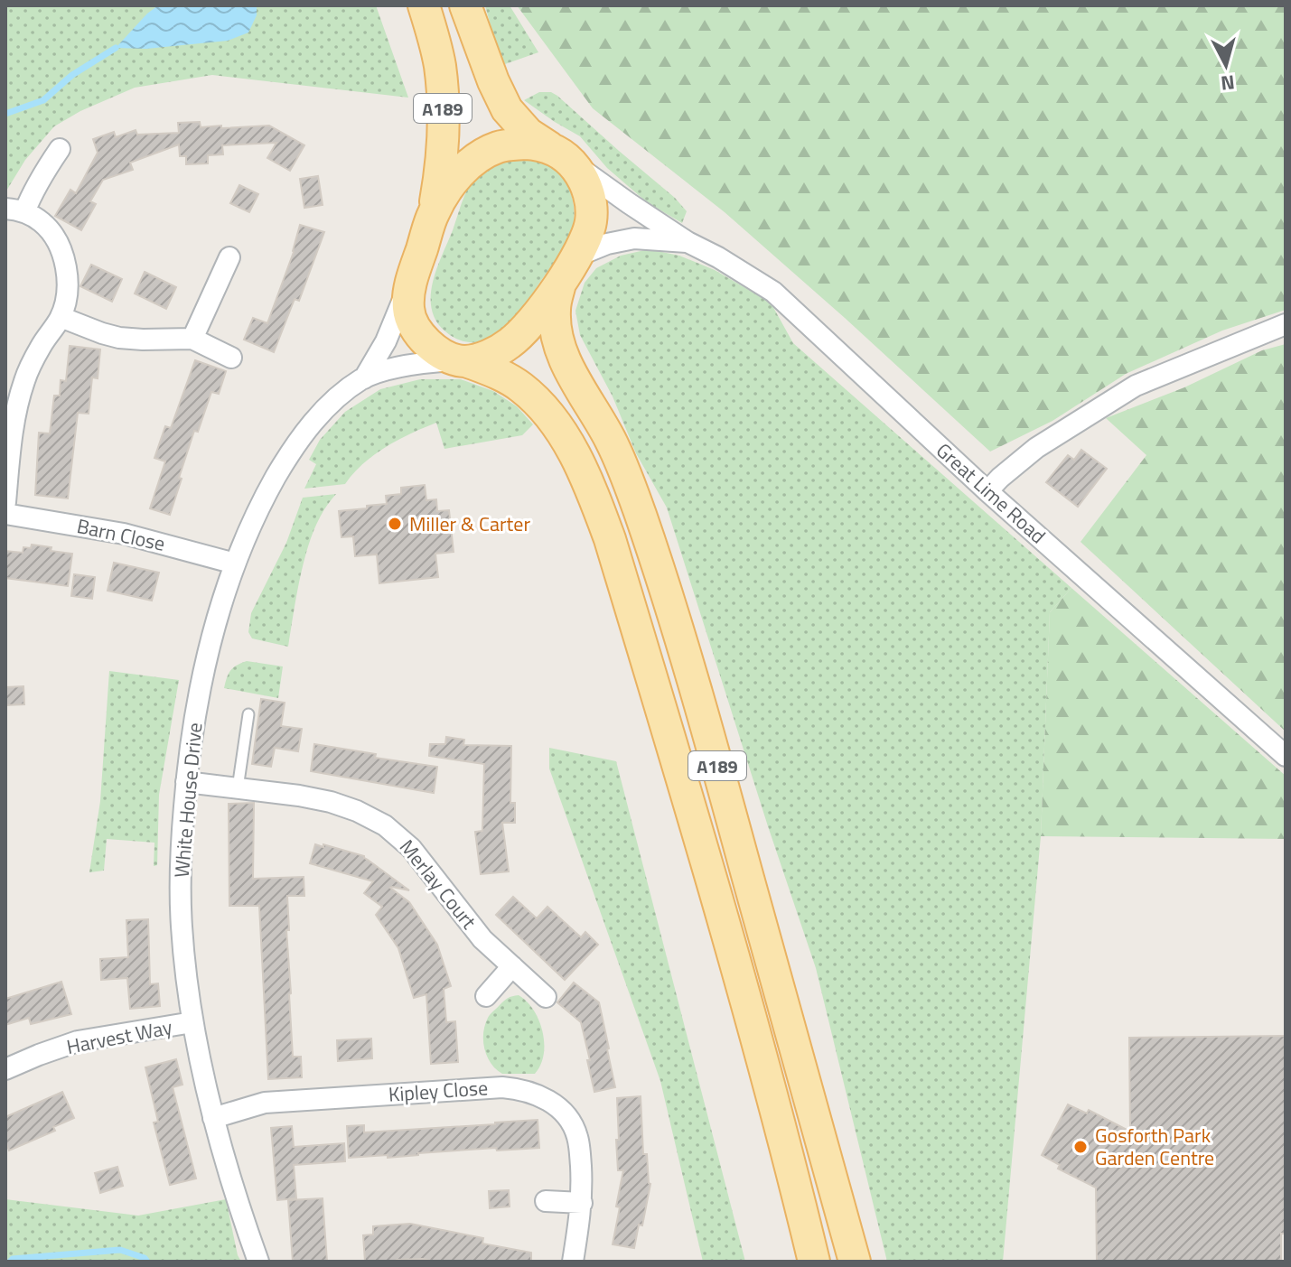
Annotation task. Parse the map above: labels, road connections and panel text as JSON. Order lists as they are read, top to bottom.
{
  "streets": {
    "main road": ["A189"],
    "street": [
      "Great Lime Road",
      "Barn Close",
      "White House Drive",
      "Merlay Court",
      "Harvest Way",
      "Kipley Close"
    ]
  },
  "crossings": [
    ["A189", "Great Lime Road"],
    ["A189", "White House Drive"],
    ["Great Lime Road", "White House Drive"],
    ["Barn Close", "White House Drive"],
    ["White House Drive", "Merlay Court"],
    ["White House Drive", "Harvest Way"],
    ["White House Drive", "Kipley Close"]
  ],
  "places": ["Miller & Carter", "Gosforth Park Garden Centre"],
  "north": "bottom"
}
